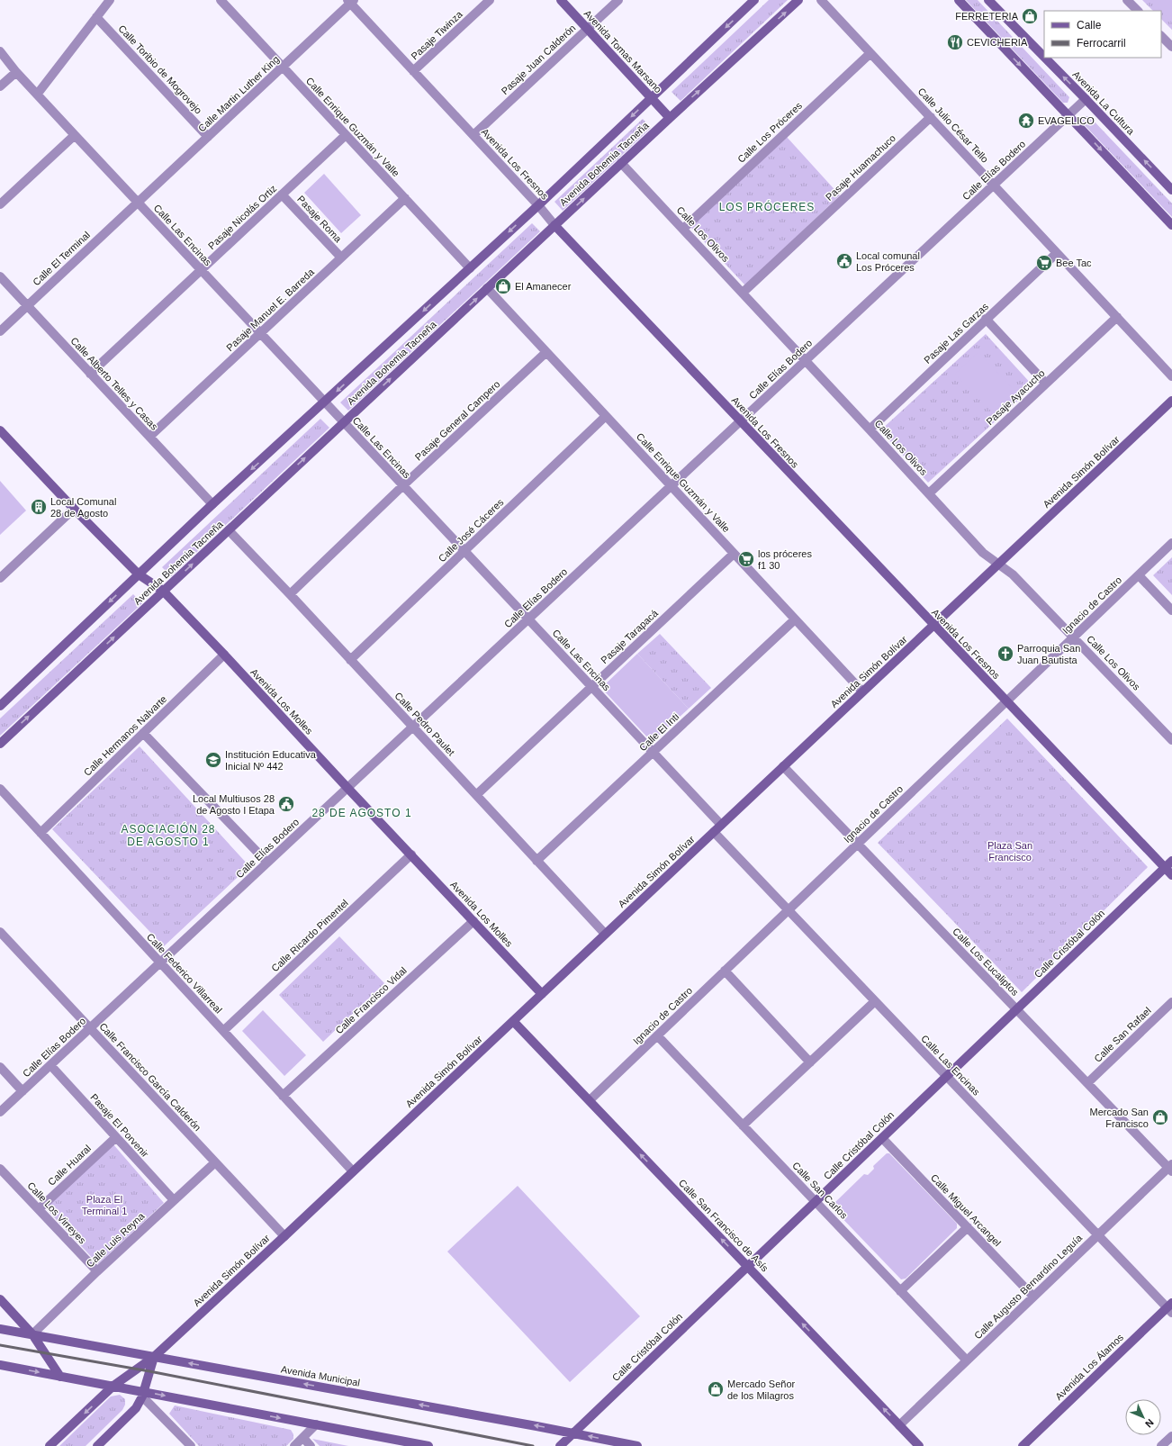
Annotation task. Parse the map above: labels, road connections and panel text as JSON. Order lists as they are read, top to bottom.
{
  "streets": {
    "street": [
      "Pasaje Tiwinza",
      "Avenida Tomas Marsano",
      "Pasaje Juan Calderón",
      "Calle Toribio de Mogrovejo",
      "Calle Martin Luther King",
      "Avenida La Cultura",
      "Calle Julio César Tello",
      "Calle Enrique Guzmán y Valle",
      "Calle Los Próceres",
      "Avenida Los Fresnos",
      "Avenida Bohemia Tacneña",
      "Pasaje Huamachuco",
      "Calle Elías Bodero",
      "Pasaje Nicolás Ortiz",
      "Pasaje Roma",
      "Calle Los Olivos",
      "Calle Las Encinas",
      "Calle El Terminal",
      "Pasaje Manuel E. Barreda",
      "Pasaje Las Garzas",
      "Calle Alberto Telles y Casas",
      "Pasaje Ayacucho",
      "Pasaje General Campero",
      "Avenida Simón Bolívar",
      "Calle José Cáceres",
      "Ignacio de Castro",
      "Pasaje Tarapacá",
      "Avenida Los Molles",
      "Calle Pedro Paulet",
      "Calle El Inti",
      "Calle Hermanos Nalvarte",
      "Calle Ricardo Pimentel",
      "Calle Cristóbal Colón",
      "Calle Los Eucaliptos",
      "Calle Federico Villarreal",
      "Calle Francisco Vidal",
      "Calle San Rafael",
      "Calle Francisco García Calderón",
      "Pasaje El Porvenir",
      "Calle Huaral",
      "Calle San Carlos",
      "Calle Miguel Arcangel",
      "Calle Los Virreyes",
      "Calle San Francisco de Asís",
      "Calle Luis Reyna",
      "Calle Augusto Bernardino Leguía",
      "Avenida Los Álamos",
      "Avenida Municipal"
    ]
  },
  "crossings": [
    ["Pasaje Tiwinza", "Avenida Los Fresnos"],
    ["Avenida Tomas Marsano", "Pasaje Juan Calderón"],
    ["Avenida Tomas Marsano", "Avenida Bohemia Tacneña"],
    ["Pasaje Juan Calderón", "Avenida Los Fresnos"],
    ["Calle Toribio de Mogrovejo", "Calle Martin Luther King"],
    ["Calle Martin Luther King", "Calle Enrique Guzmán y Valle"],
    ["Calle Martin Luther King", "Avenida Los Fresnos"],
    ["Calle Martin Luther King", "Calle Las Encinas"],
    ["Calle Martin Luther King", "Calle El Terminal"],
    ["Avenida La Cultura", "Calle Elías Bodero"],
    ["Calle Julio César Tello", "Calle Los Próceres"],
    ["Calle Julio César Tello", "Pasaje Huamachuco"],
    ["Calle Julio César Tello", "Calle Elías Bodero"],
    ["Calle Julio César Tello", "Pasaje Las Garzas"],
    ["Calle Julio César Tello", "Pasaje Ayacucho"],
    ["Calle Enrique Guzmán y Valle", "Avenida Bohemia Tacneña"],
    ["Calle Enrique Guzmán y Valle", "Calle Elías Bodero"],
    ["Calle Enrique Guzmán y Valle", "Pasaje Nicolás Ortiz"],
    ["Calle Enrique Guzmán y Valle", "Pasaje Manuel E. Barreda"],
    ["Calle Enrique Guzmán y Valle", "Pasaje General Campero"],
    ["Calle Enrique Guzmán y Valle", "Avenida Simón Bolívar"],
    ["Calle Enrique Guzmán y Valle", "Calle José Cáceres"],
    ["Calle Enrique Guzmán y Valle", "Pasaje Tarapacá"],
    ["Calle Enrique Guzmán y Valle", "Calle El Inti"],
    ["Calle Los Próceres", "Calle Los Olivos"],
    ["Avenida Los Fresnos", "Avenida Bohemia Tacneña"],
    ["Avenida Los Fresnos", "Calle Elías Bodero"],
    ["Avenida Los Fresnos", "Avenida Simón Bolívar"],
    ["Avenida Los Fresnos", "Ignacio de Castro"],
    ["Avenida Los Fresnos", "Calle Cristóbal Colón"],
    ["Avenida Bohemia Tacneña", "Calle Los Olivos"],
    ["Avenida Bohemia Tacneña", "Calle Las Encinas"],
    ["Avenida Bohemia Tacneña", "Calle Alberto Telles y Casas"],
    ["Avenida Bohemia Tacneña", "Avenida Los Molles"],
    ["Avenida Bohemia Tacneña", "Calle Pedro Paulet"],
    ["Pasaje Huamachuco", "Calle Los Olivos"],
    ["Calle Elías Bodero", "Calle Los Olivos"],
    ["Calle Elías Bodero", "Calle Las Encinas"],
    ["Calle Elías Bodero", "Avenida Los Molles"],
    ["Calle Elías Bodero", "Calle Pedro Paulet"],
    ["Calle Elías Bodero", "Calle Federico Villarreal"],
    ["Calle Elías Bodero", "Calle Francisco García Calderón"],
    ["Calle Elías Bodero", "Pasaje El Porvenir"],
    ["Pasaje Nicolás Ortiz", "Pasaje Roma"],
    ["Pasaje Nicolás Ortiz", "Calle Las Encinas"],
    ["Pasaje Nicolás Ortiz", "Calle Alberto Telles y Casas"],
    ["Pasaje Roma", "Pasaje Manuel E. Barreda"],
    ["Calle Los Olivos", "Pasaje Las Garzas"],
    ["Calle Los Olivos", "Pasaje Ayacucho"],
    ["Calle Los Olivos", "Avenida Simón Bolívar"],
    ["Calle Los Olivos", "Ignacio de Castro"],
    ["Calle Las Encinas", "Calle El Terminal"],
    ["Calle Las Encinas", "Pasaje Manuel E. Barreda"],
    ["Calle Las Encinas", "Pasaje General Campero"],
    ["Calle Las Encinas", "Avenida Simón Bolívar"],
    ["Calle Las Encinas", "Calle José Cáceres"],
    ["Calle Las Encinas", "Ignacio de Castro"],
    ["Calle Las Encinas", "Pasaje Tarapacá"],
    ["Calle Las Encinas", "Calle El Inti"],
    ["Calle Las Encinas", "Calle Cristóbal Colón"],
    ["Calle Las Encinas", "Calle Augusto Bernardino Leguía"],
    ["Calle Las Encinas", "Avenida Los Álamos"],
    ["Calle El Terminal", "Calle Alberto Telles y Casas"],
    ["Pasaje Manuel E. Barreda", "Calle Alberto Telles y Casas"],
    ["Pasaje General Campero", "Calle Pedro Paulet"],
    ["Avenida Simón Bolívar", "Avenida Los Molles"],
    ["Avenida Simón Bolívar", "Calle Pedro Paulet"],
    ["Avenida Simón Bolívar", "Calle Los Eucaliptos"],
    ["Avenida Simón Bolívar", "Calle Federico Villarreal"],
    ["Avenida Simón Bolívar", "Calle Francisco García Calderón"],
    ["Avenida Simón Bolívar", "Calle San Francisco de Asís"],
    ["Avenida Simón Bolívar", "Avenida Municipal"],
    ["Calle José Cáceres", "Calle Pedro Paulet"],
    ["Ignacio de Castro", "Calle Los Eucaliptos"],
    ["Ignacio de Castro", "Calle San Carlos"],
    ["Ignacio de Castro", "Calle San Francisco de Asís"],
    ["Pasaje Tarapacá", "Calle Pedro Paulet"],
    ["Avenida Los Molles", "Calle Hermanos Nalvarte"],
    ["Avenida Los Molles", "Calle Ricardo Pimentel"],
    ["Avenida Los Molles", "Calle Francisco Vidal"],
    ["Calle Pedro Paulet", "Calle El Inti"],
    ["Calle Hermanos Nalvarte", "Calle Federico Villarreal"],
    ["Calle Ricardo Pimentel", "Calle Federico Villarreal"],
    ["Calle Cristóbal Colón", "Calle Los Eucaliptos"],
    ["Calle Cristóbal Colón", "Calle San Carlos"],
    ["Calle Cristóbal Colón", "Calle Miguel Arcangel"],
    ["Calle Cristóbal Colón", "Calle San Francisco de Asís"],
    ["Calle Cristóbal Colón", "Avenida Municipal"],
    ["Calle Los Eucaliptos", "Calle San Rafael"],
    ["Calle Los Eucaliptos", "Calle Augusto Bernardino Leguía"],
    ["Calle Federico Villarreal", "Calle Francisco Vidal"],
    ["Calle Francisco García Calderón", "Calle Luis Reyna"],
    ["Pasaje El Porvenir", "Calle Huaral"],
    ["Pasaje El Porvenir", "Calle Luis Reyna"],
    ["Calle Huaral", "Calle Los Virreyes"],
    ["Calle San Carlos", "Calle Augusto Bernardino Leguía"],
    ["Calle Miguel Arcangel", "Calle Augusto Bernardino Leguía"],
    ["Calle Los Virreyes", "Calle Luis Reyna"],
    ["Calle San Francisco de Asís", "Calle Augusto Bernardino Leguía"],
    ["Calle Luis Reyna", "Avenida Municipal"]
  ],
  "one_way": ["Calle San Francisco de Asís"],
  "districts": ["LOS PRÓCERES", "28 DE AGOSTO 1", "ASOCIACIÓN 28 DE AGOSTO 1"],
  "parks": ["Plaza San Francisco", "Plaza El Terminal 1"],
  "places": {
    "shop": [
      "FERRETERIA",
      "El Amanecer",
      "Mercado San Francisco",
      "Mercado Señor de los Milagros"
    ],
    "restaurant": ["CEVICHERIA"],
    "temple": ["EVAGELICO"],
    "public building": ["Local comunal Los Próceres", "Local Multiusos 28 de Agosto I Etapa"],
    "supermarket": ["Bee Tac", "los próceres f1 30"],
    "building": ["Local Comunal 28 de Agosto"],
    "church": ["Parroquia San Juan Bautista"],
    "school or university": ["Institución Educativa Inicial Nº 442"]
  },
  "legend": ["Calle", "Ferrocarril"],
  "north": "bottom right"
}
